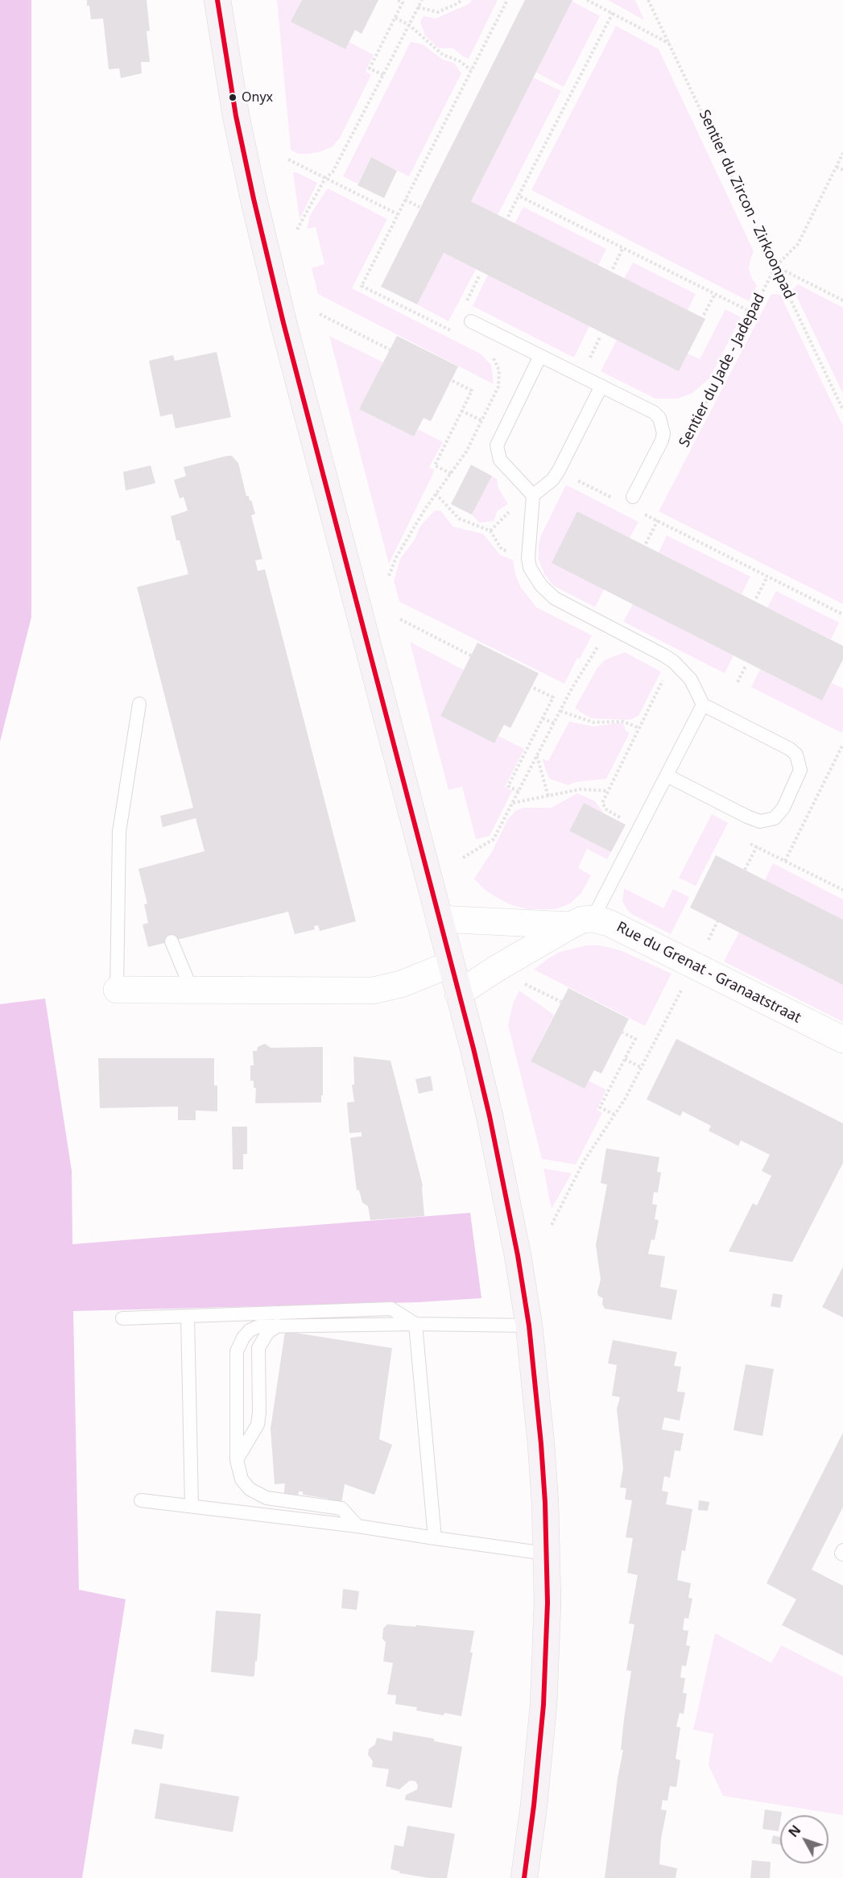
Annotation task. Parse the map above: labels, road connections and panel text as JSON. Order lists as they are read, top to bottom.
{
  "streets": {
    "street": ["Rue du Grenat - Granaatstraat"],
    "path": ["Sentier du Zircon - Zirkoonpad", "Sentier du Jade - Jadepad"]
  },
  "crossings": [
    ["Sentier du Zircon - Zirkoonpad", "Sentier du Jade - Jadepad"]
  ],
  "places": ["Onyx"],
  "north": "top left"
}
